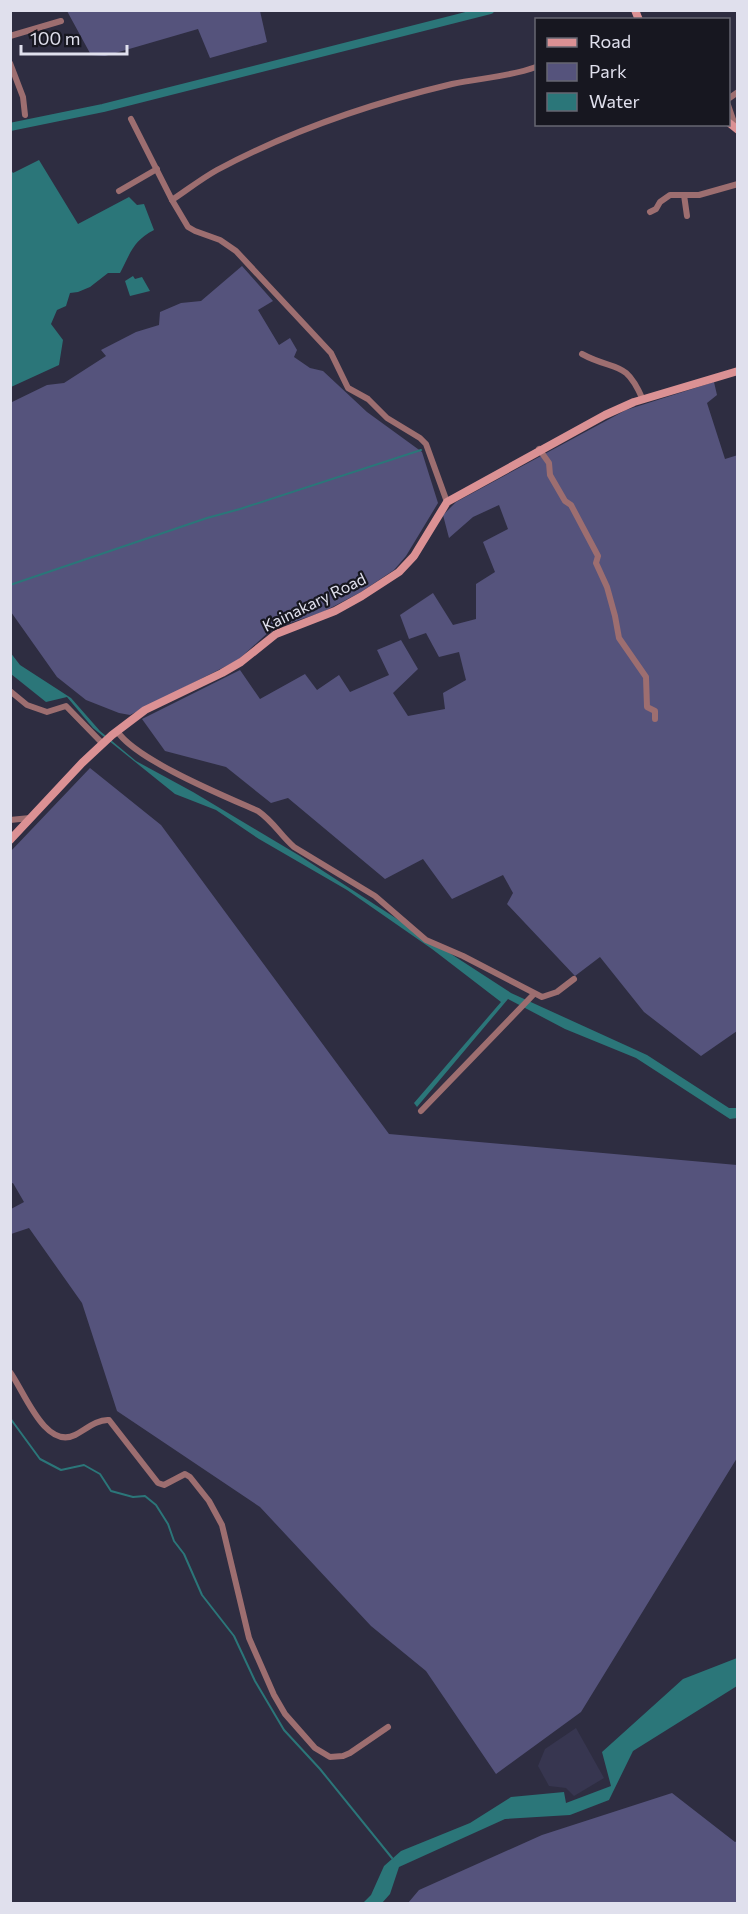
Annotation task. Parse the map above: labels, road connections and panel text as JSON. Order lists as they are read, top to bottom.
{
  "streets": {
    "main road": ["Kainakary Road"]
  },
  "legend": ["Road", "Park", "Water"],
  "scale_bar": "100 m"
}
